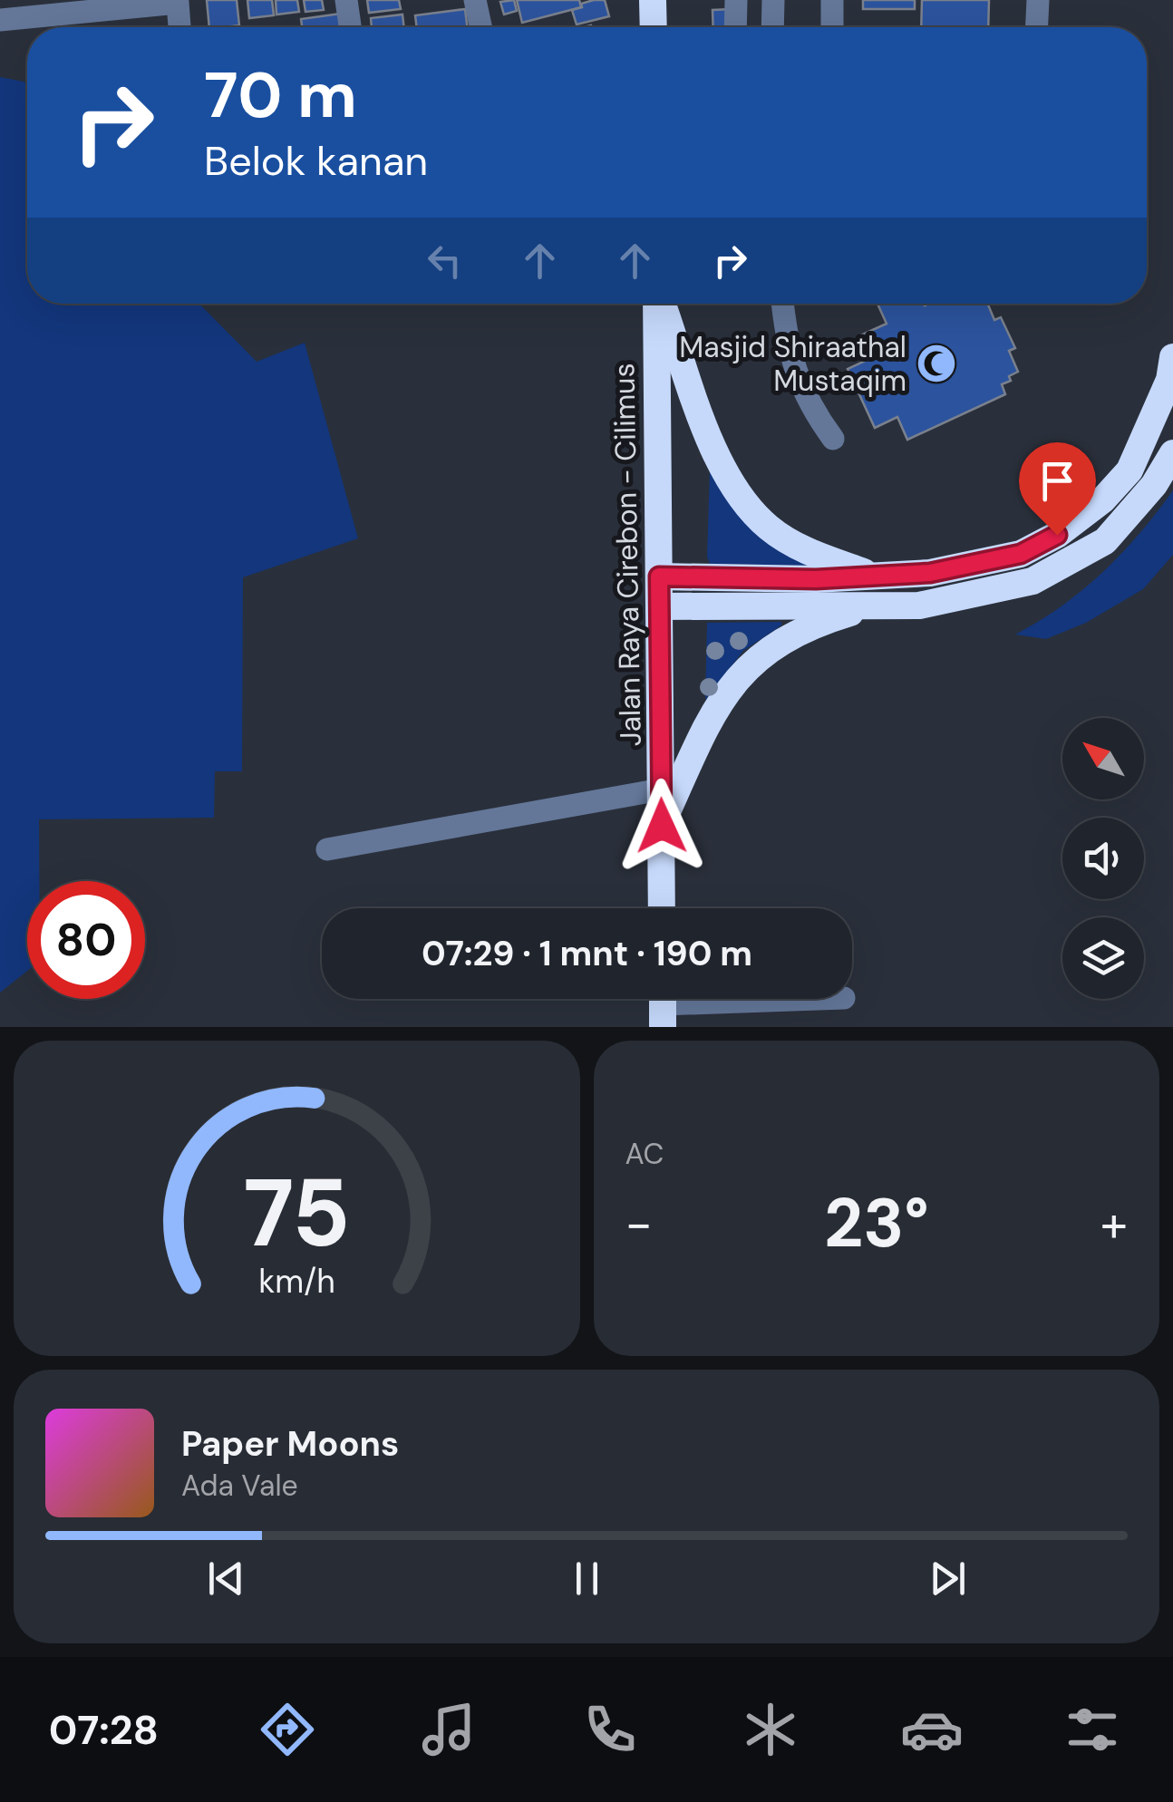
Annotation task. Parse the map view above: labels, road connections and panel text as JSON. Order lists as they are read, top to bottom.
{
  "streets": {
    "highway": ["Jalan Raya Cirebon - Cilimus"]
  },
  "places": {
    "mosque": ["Masjid Shiraathal Mustaqim"]
  },
  "north": "top left",
  "page": {
    "turn": ["70 m", "Belok kanan"],
    "limit": "80",
    "trip": "07:29 · 1 mnt · 190 m",
    "tile": "AC",
    "heat": ["−", "23°", "+"],
    "song": ["Paper Moons", "Ada Vale"],
    "tabs": "07:28",
    "gauge": ["75", "km/h"]
  }
}
